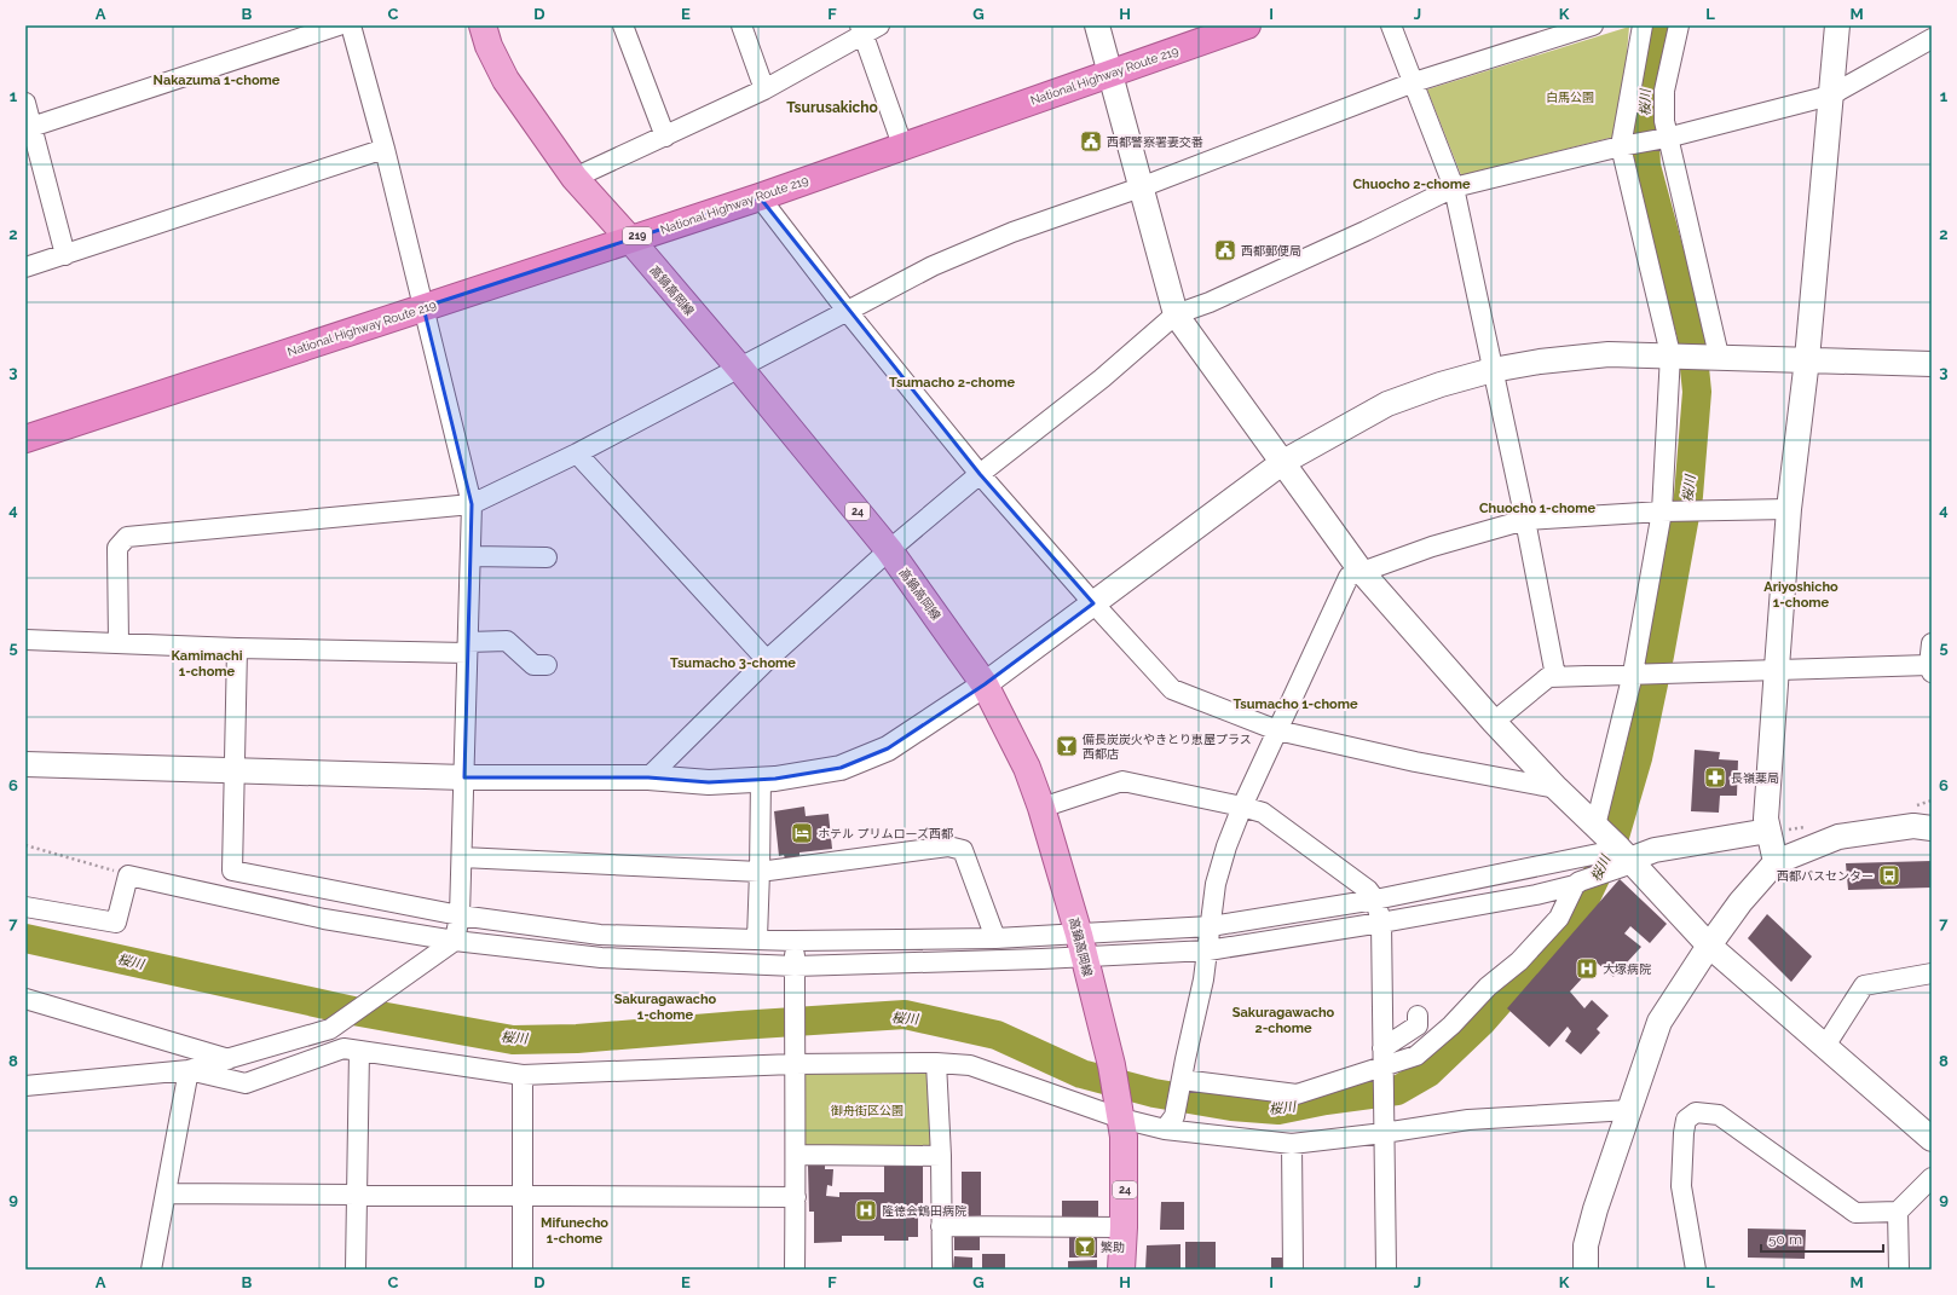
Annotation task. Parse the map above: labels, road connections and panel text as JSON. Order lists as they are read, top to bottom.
{
  "streets": {
    "highway": ["National Highway Route 219", "219"],
    "main road": ["高鍋高岡線", "24"]
  },
  "crossings": [
    ["National Highway Route 219", "高鍋高岡線"]
  ],
  "districts": [
    "Nakazuma 1-chome",
    "Tsurusakicho",
    "Chuocho 2-chome",
    "Tsumacho 2-chome",
    "Chuocho 1-chome",
    "Ariyoshicho 1-chome",
    "Kamimachi 1-chome",
    "Tsumacho 3-chome",
    "Tsumacho 1-chome",
    "Sakuragawacho 1-chome",
    "Sakuragawacho 2-chome",
    "Mifunecho 1-chome"
  ],
  "water": ["桜川"],
  "parks": ["白馬公園", "御舟街区公園"],
  "places": {
    "public building": ["西都警察署妻交番", "西都郵便局"],
    "bar": ["備長炭炭火やきとり恵屋プラス 西都店", "繁助"],
    "pharmacy": ["長嶺薬局"],
    "hotel": ["ホテル プリムローズ西都"],
    "bus stop": ["西都バスセンター"],
    "hospital": ["大塚病院", "隆徳会鶴田病院"]
  },
  "scale_bar": "50 m",
  "grid": {
    "columns": [
      "A",
      "B",
      "C",
      "D",
      "E",
      "F",
      "G",
      "H",
      "I",
      "J",
      "K",
      "L",
      "M"
    ],
    "rows": [
      "1",
      "2",
      "3",
      "4",
      "5",
      "6",
      "7",
      "8",
      "9"
    ]
  }
}
